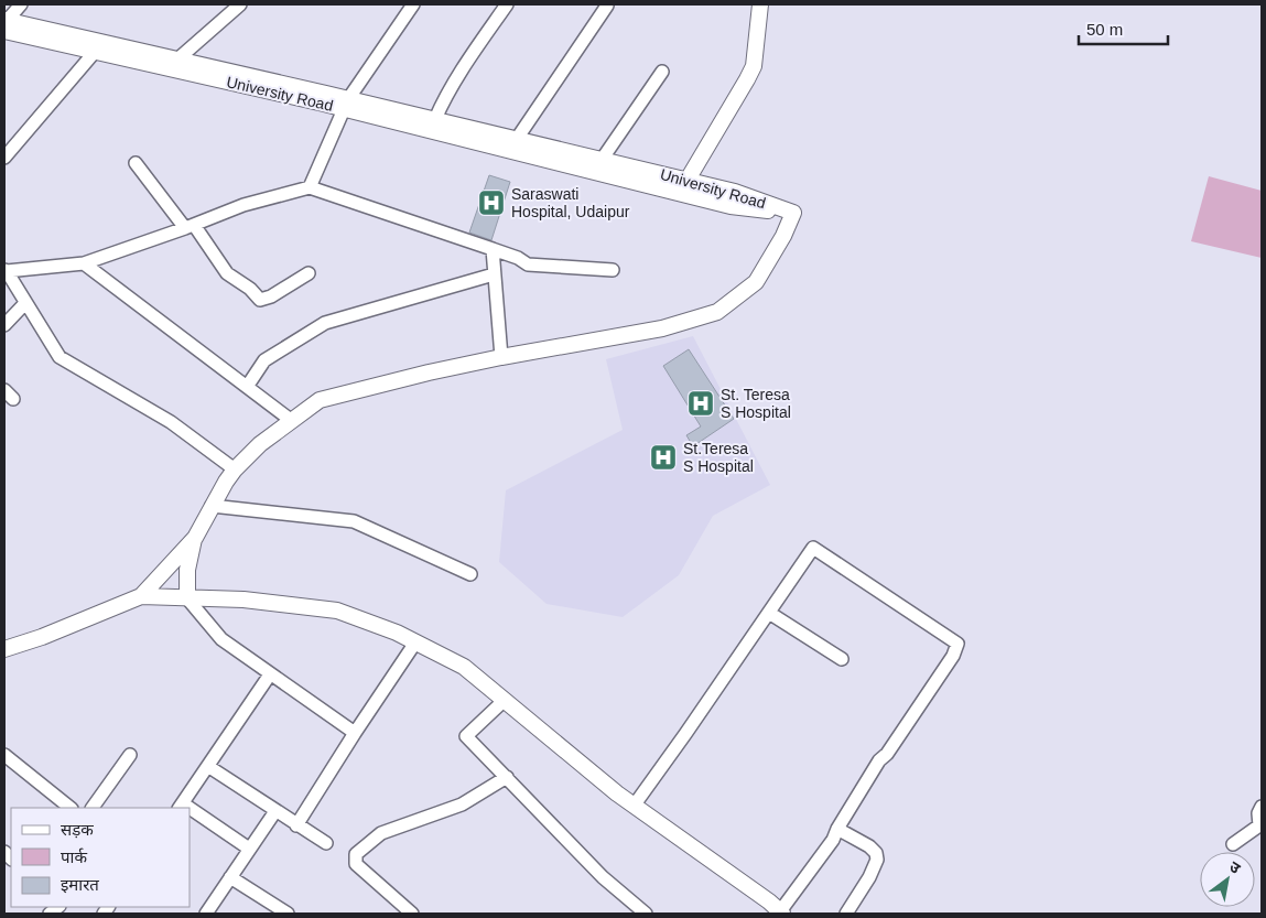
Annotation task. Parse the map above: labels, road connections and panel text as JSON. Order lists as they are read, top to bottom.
{
  "streets": {
    "street": ["University Road"]
  },
  "places": {
    "hospital": ["Saraswati Hospital, Udaipur", "St. Teresa S Hospital", "St.Teresa S Hospital"]
  },
  "legend": ["सड़क", "पार्क", "इमारत"],
  "scale_bar": "50 m",
  "north": "top right"
}
